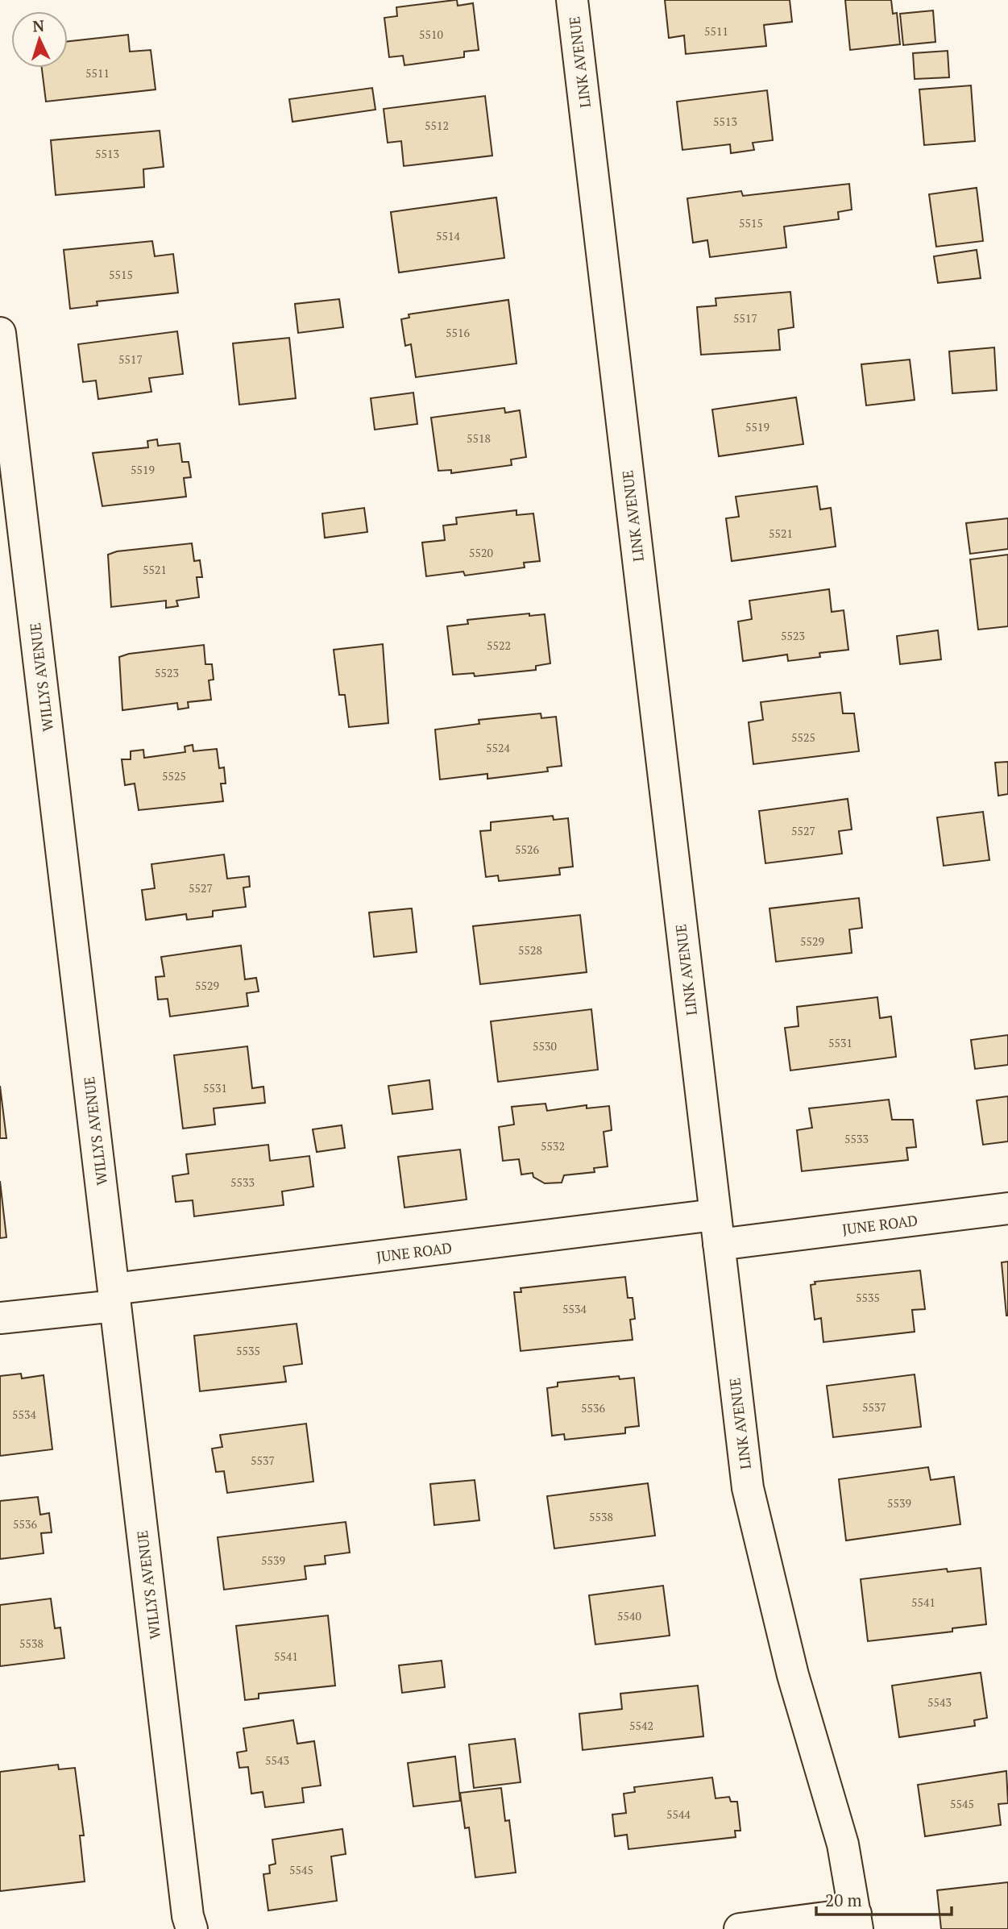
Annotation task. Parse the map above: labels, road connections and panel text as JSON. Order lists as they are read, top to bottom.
{
  "streets": {
    "street": ["LINK AVENUE", "WILLYS AVENUE", "JUNE ROAD"]
  },
  "crossings": [
    ["LINK AVENUE", "JUNE ROAD"],
    ["WILLYS AVENUE", "JUNE ROAD"]
  ],
  "house_numbers": [
    "5511",
    "5510",
    "5511",
    "5513",
    "5512",
    "5513",
    "5515",
    "5514",
    "5515",
    "5517",
    "5516",
    "5517",
    "5519",
    "5518",
    "5519",
    "5521",
    "5520",
    "5521",
    "5523",
    "5522",
    "5523",
    "5525",
    "5524",
    "5525",
    "5527",
    "5526",
    "5527",
    "5529",
    "5528",
    "5529",
    "5531",
    "5530",
    "5531",
    "5533",
    "5532",
    "5533",
    "5535",
    "5534",
    "5535",
    "5537",
    "5536",
    "5534",
    "5537",
    "5539",
    "5538",
    "5536",
    "5539",
    "5541",
    "5540",
    "5538",
    "5541",
    "5543",
    "5542",
    "5543",
    "5545",
    "5544",
    "5545"
  ],
  "scale_bar": "20 m",
  "north": "top"
}
